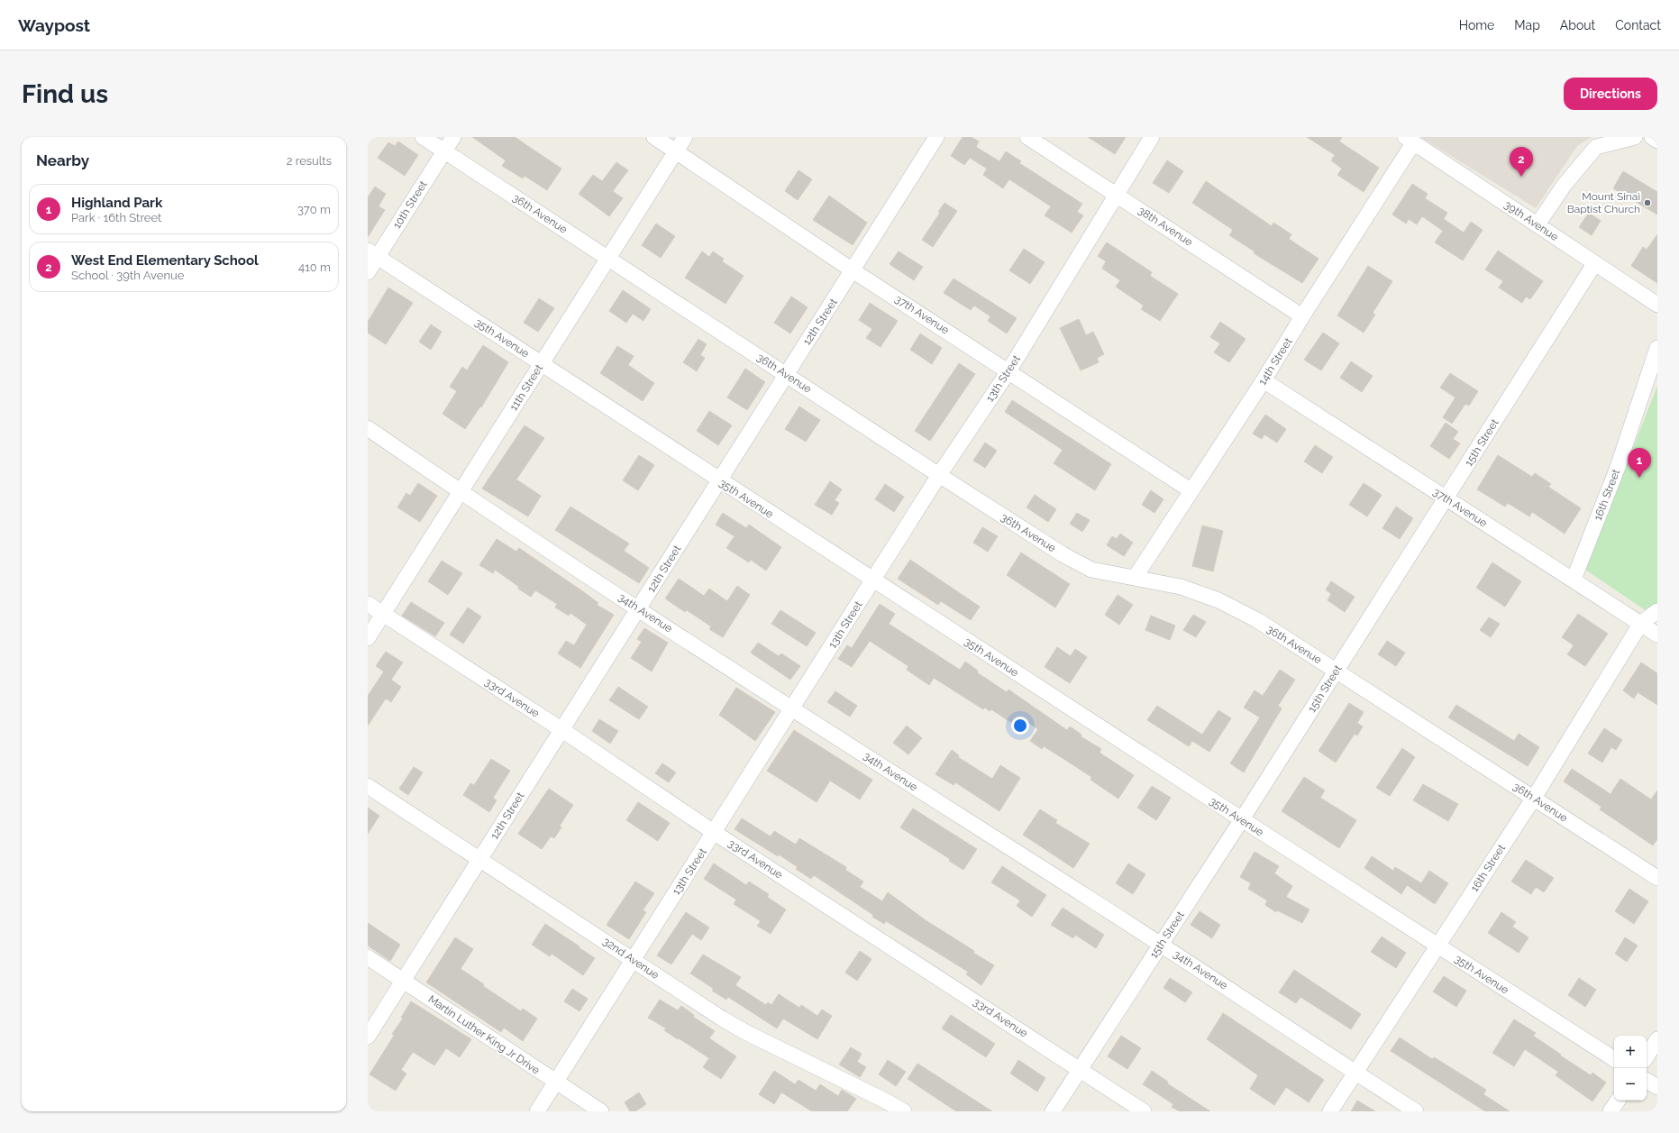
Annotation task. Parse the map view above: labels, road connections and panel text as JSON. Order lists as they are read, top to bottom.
{
  "streets": {
    "street": [
      "10th Street",
      "36th Avenue",
      "39th Avenue",
      "38th Avenue",
      "37th Avenue",
      "12th Street",
      "35th Avenue",
      "14th Street",
      "13th Street",
      "11th Street",
      "15th Street",
      "16th Street",
      "34th Avenue",
      "33rd Avenue",
      "32nd Avenue",
      "Martin Luther King Jr Drive"
    ]
  },
  "crossings": [
    ["10th Street", "36th Avenue"],
    ["10th Street", "35th Avenue"],
    ["36th Avenue", "12th Street"],
    ["36th Avenue", "14th Street"],
    ["36th Avenue", "13th Street"],
    ["36th Avenue", "11th Street"],
    ["36th Avenue", "15th Street"],
    ["36th Avenue", "16th Street"],
    ["39th Avenue", "14th Street"],
    ["39th Avenue", "15th Street"],
    ["38th Avenue", "14th Street"],
    ["38th Avenue", "13th Street"],
    ["37th Avenue", "12th Street"],
    ["37th Avenue", "14th Street"],
    ["37th Avenue", "13th Street"],
    ["37th Avenue", "11th Street"],
    ["37th Avenue", "15th Street"],
    ["37th Avenue", "16th Street"],
    ["12th Street", "35th Avenue"],
    ["12th Street", "34th Avenue"],
    ["12th Street", "33rd Avenue"],
    ["12th Street", "32nd Avenue"],
    ["12th Street", "Martin Luther King Jr Drive"],
    ["35th Avenue", "13th Street"],
    ["35th Avenue", "11th Street"],
    ["35th Avenue", "15th Street"],
    ["35th Avenue", "16th Street"],
    ["13th Street", "34th Avenue"],
    ["13th Street", "33rd Avenue"],
    ["13th Street", "32nd Avenue"],
    ["13th Street", "Martin Luther King Jr Drive"],
    ["11th Street", "34th Avenue"],
    ["11th Street", "33rd Avenue"],
    ["15th Street", "34th Avenue"],
    ["15th Street", "33rd Avenue"],
    ["16th Street", "34th Avenue"]
  ],
  "places": ["Mount Sinai Baptist Church"],
  "page": {
    "header": "Waypost",
    "nav": [
      "Home",
      "Map",
      "About",
      "Contact"
    ],
    "buttons": "Directions",
    "title": "Find us",
    "heading": ["Nearby", "2 results"],
    "pins": ["2", "1"],
    "list": [
      {
        "mark": "1",
        "name": "Highland Park",
        "note": "Park · 16th Street",
        "value": "370 m"
      },
      {
        "mark": "2",
        "name": "West End Elementary School",
        "note": "School · 39th Avenue",
        "value": "410 m"
      }
    ],
    "map_buttons": ["+", "−"]
  }
}
